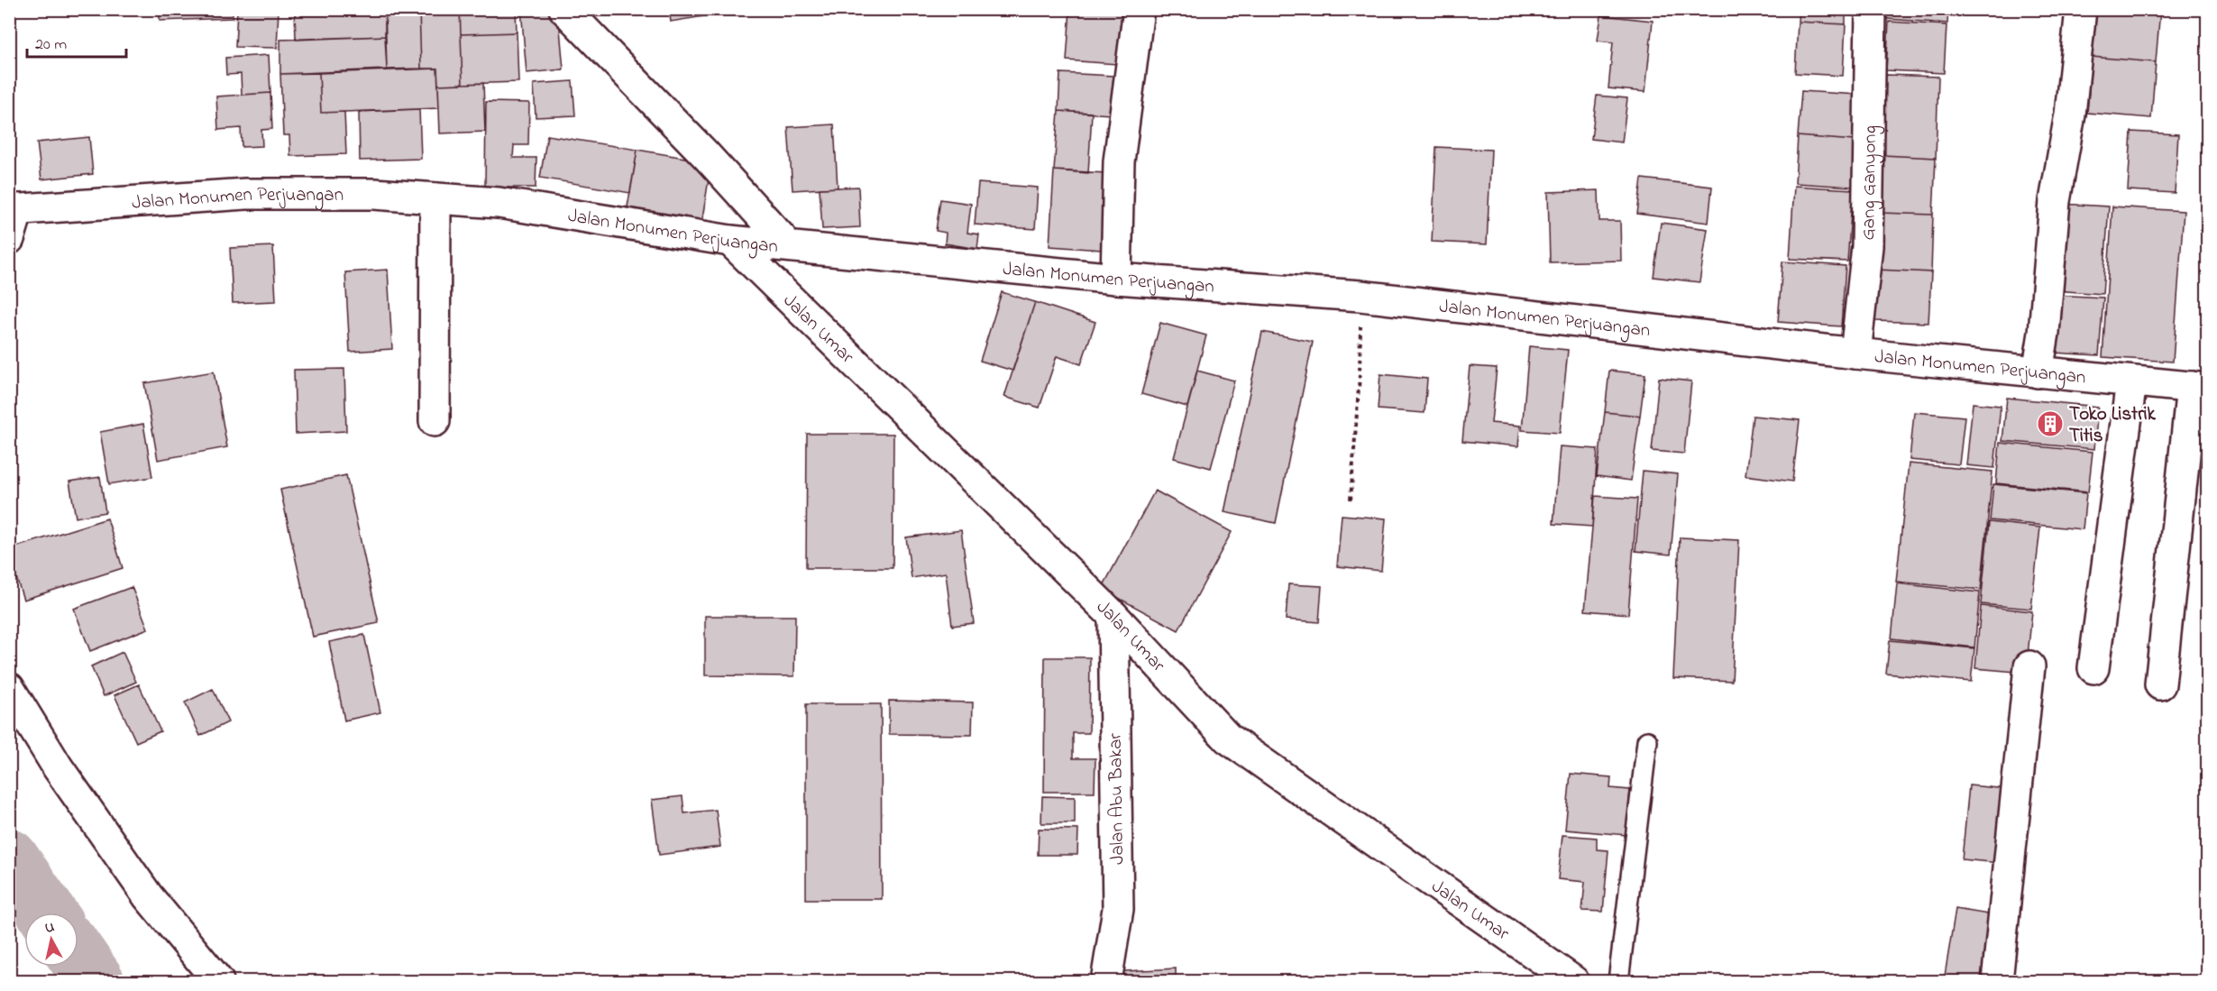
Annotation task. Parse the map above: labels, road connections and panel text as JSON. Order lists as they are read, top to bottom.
{
  "streets": {
    "street": [
      "Gang Ganyong",
      "Jalan Monumen Perjuangan",
      "Jalan Umar",
      "Jalan Abu Bakar"
    ]
  },
  "crossings": [
    ["Gang Ganyong", "Jalan Monumen Perjuangan"],
    ["Jalan Monumen Perjuangan", "Jalan Umar"],
    ["Jalan Umar", "Jalan Abu Bakar"]
  ],
  "places": {
    "building": ["Toko Listrik Titis"]
  },
  "scale_bar": "20 m",
  "north": "top"
}
